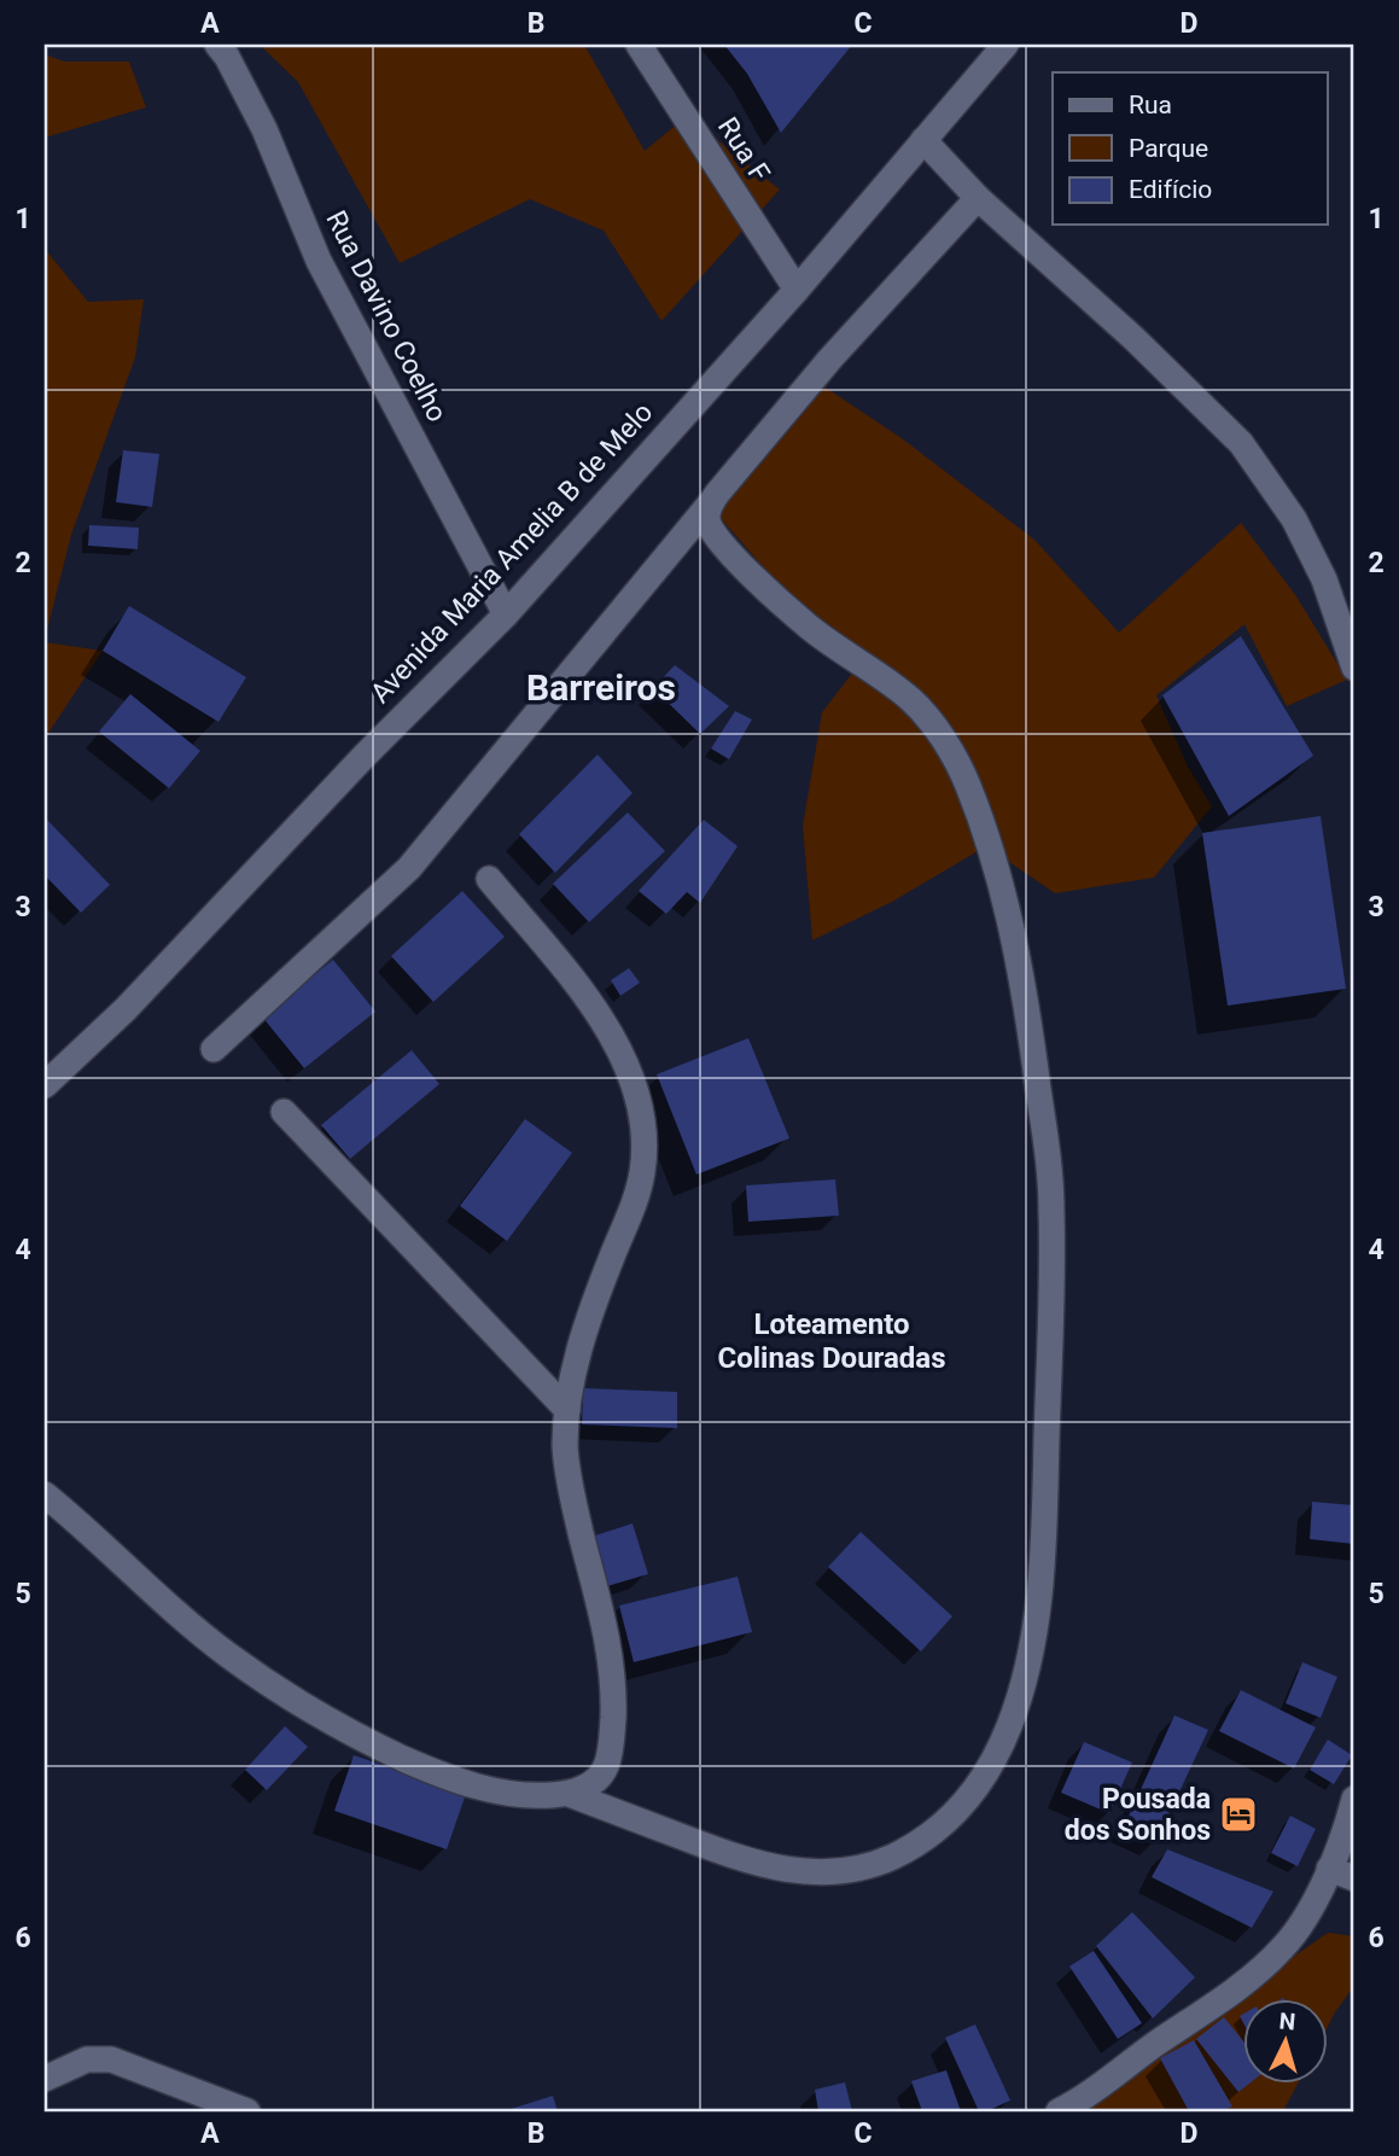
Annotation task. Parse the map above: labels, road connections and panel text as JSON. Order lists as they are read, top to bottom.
{
  "streets": {
    "street": ["Rua F", "Rua Davino Coelho", "Avenida Maria Amelia B de Melo"]
  },
  "crossings": [
    ["Rua F", "Avenida Maria Amelia B de Melo"],
    ["Rua Davino Coelho", "Avenida Maria Amelia B de Melo"]
  ],
  "districts": ["Barreiros", "Loteamento Colinas Douradas"],
  "places": {
    "hotel": ["Pousada dos Sonhos"]
  },
  "legend": ["Rua", "Parque", "Edifício"],
  "north": "top",
  "grid": {
    "columns": [
      "A",
      "B",
      "C",
      "D"
    ],
    "rows": [
      "1",
      "2",
      "3",
      "4",
      "5",
      "6"
    ]
  }
}
